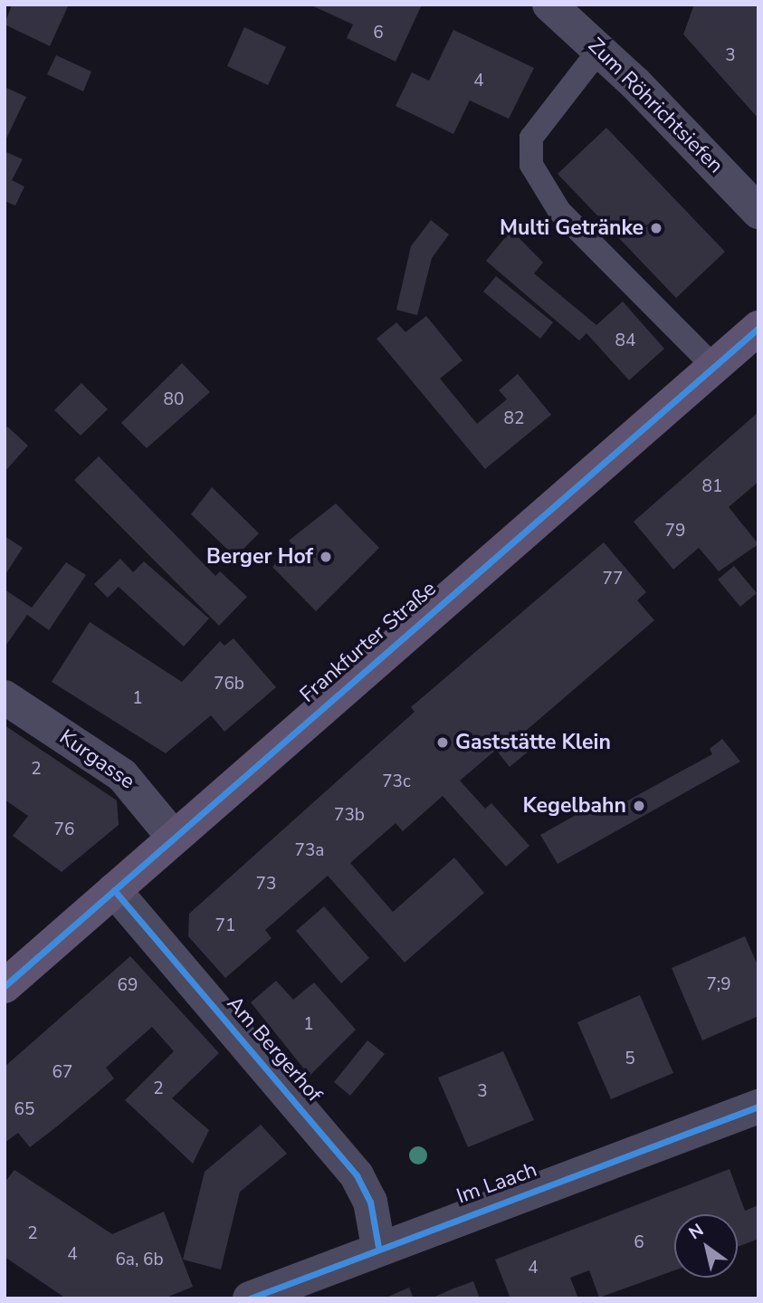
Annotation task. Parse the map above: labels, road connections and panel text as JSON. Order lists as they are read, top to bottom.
{
  "streets": {
    "main road": ["Frankfurter Straße"],
    "street": [
      "Zum Röhrichtsiefen",
      "Kurgasse",
      "Am Bergerhof",
      "Im Laach"
    ]
  },
  "crossings": [
    ["Frankfurter Straße", "Kurgasse"],
    ["Frankfurter Straße", "Am Bergerhof"],
    ["Am Bergerhof", "Im Laach"]
  ],
  "places": [
    "Multi Getränke",
    "Berger Hof",
    "Gaststätte Klein",
    "Kegelbahn"
  ],
  "house_numbers": [
    "6",
    "3",
    "4",
    "84",
    "80",
    "82",
    "81",
    "79",
    "77",
    "76b",
    "1",
    "2",
    "73c",
    "73b",
    "76",
    "73a",
    "73",
    "71",
    "7;9",
    "69",
    "1",
    "5",
    "67",
    "2",
    "3",
    "65",
    "2",
    "6",
    "4",
    "6a, 6b",
    "4"
  ],
  "north": "top left"
}
